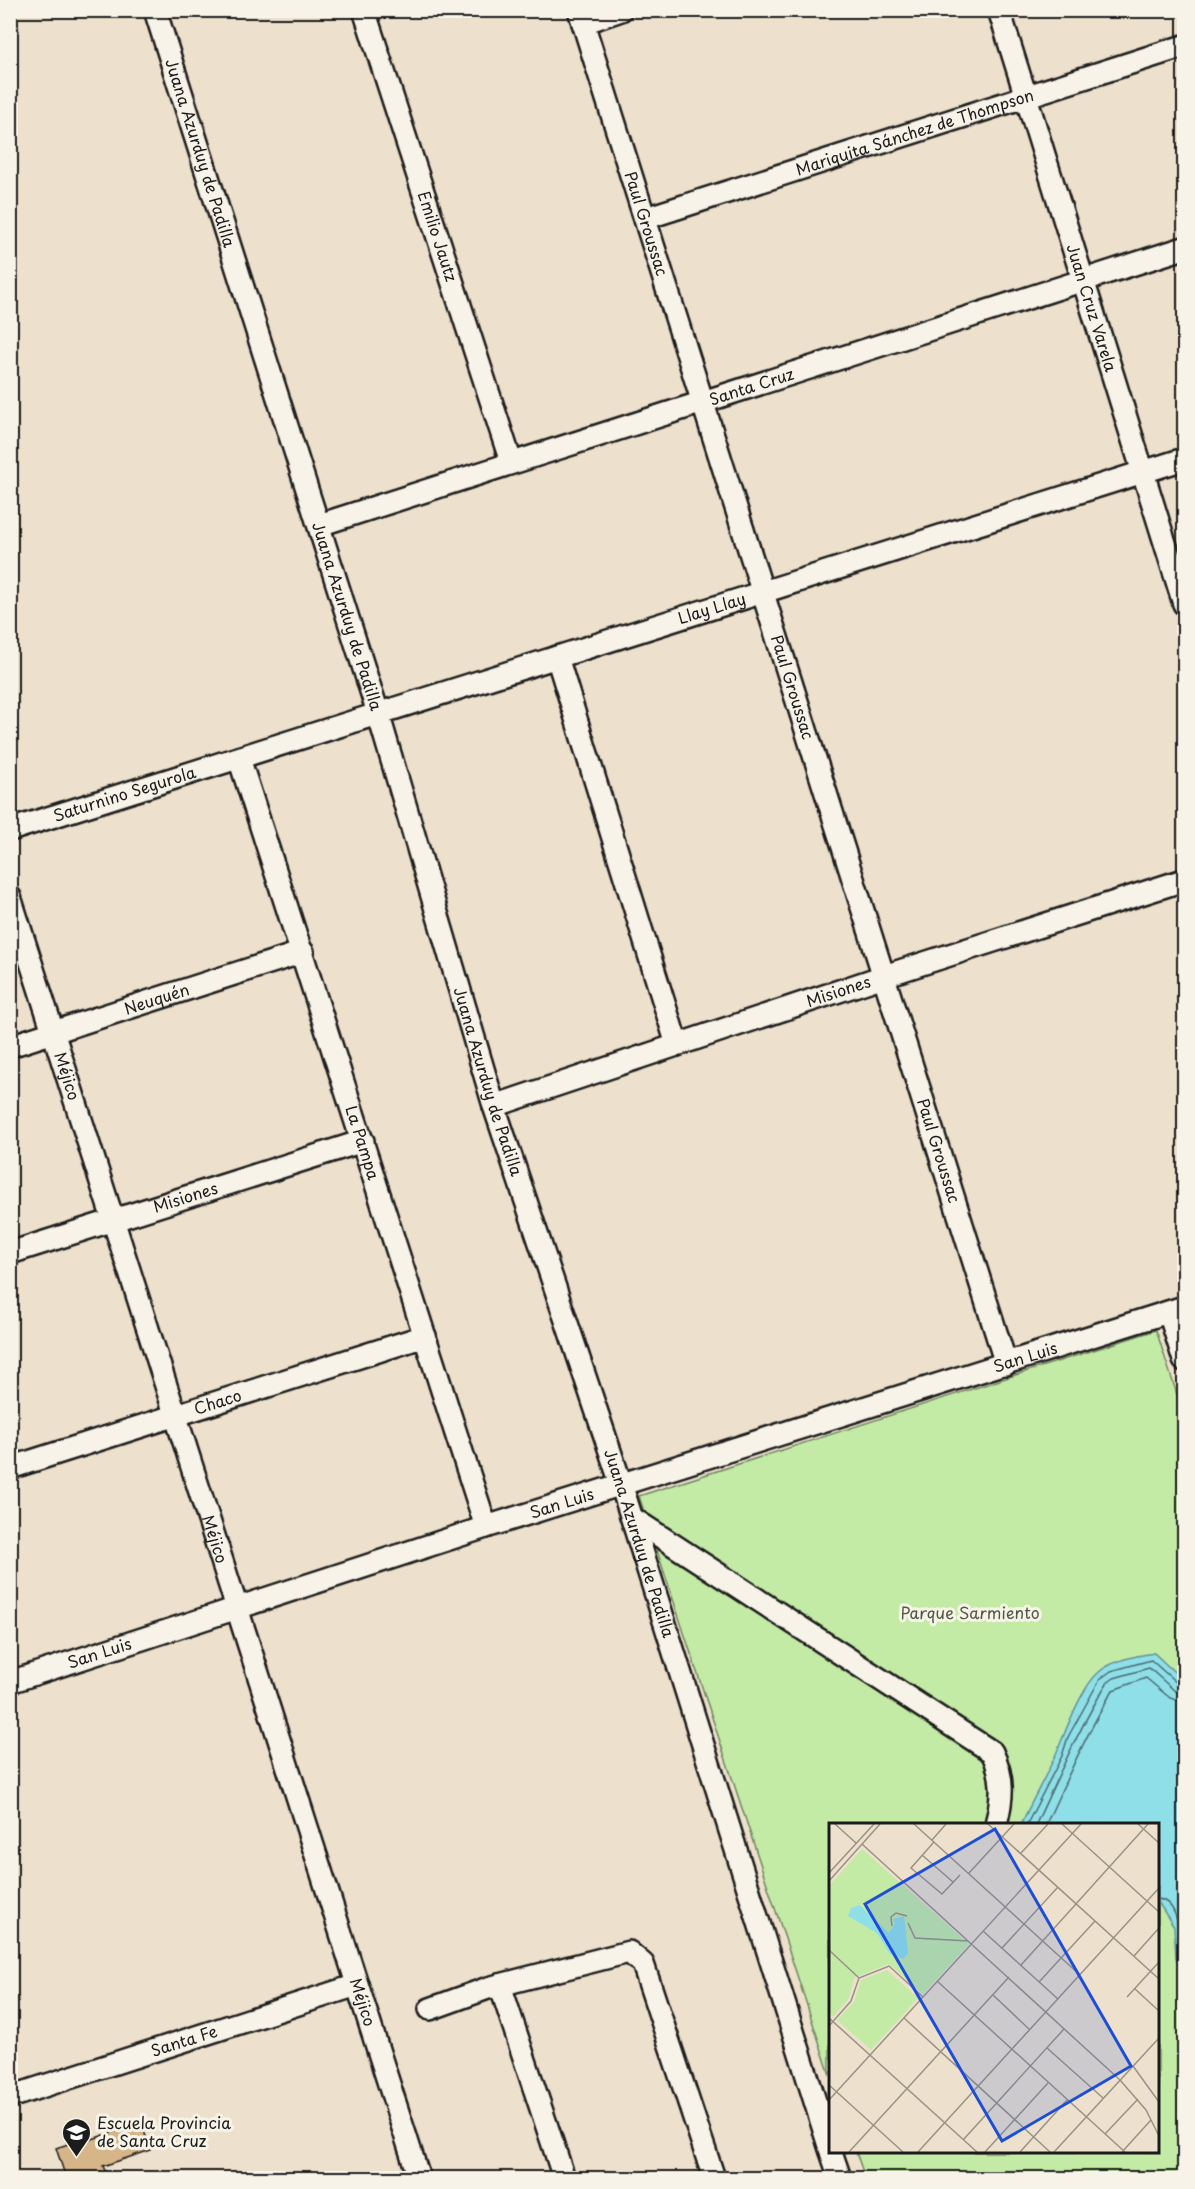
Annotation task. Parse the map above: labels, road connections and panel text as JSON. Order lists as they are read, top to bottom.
{
  "streets": {
    "street": [
      "Mariquita Sánchez de Thompson",
      "Juana Azurduy de Padilla",
      "Paul Groussac",
      "Emilio Jautz",
      "Juan Cruz Varela",
      "Santa Cruz",
      "Llay Llay",
      "Saturnino Segurola",
      "Misiones",
      "Neuquén",
      "Méjico",
      "La Pampa",
      "San Luis",
      "Chaco",
      "Santa Fe"
    ]
  },
  "crossings": [
    ["Mariquita Sánchez de Thompson", "Paul Groussac"],
    ["Mariquita Sánchez de Thompson", "Juan Cruz Varela"],
    ["Juana Azurduy de Padilla", "Santa Cruz"],
    ["Juana Azurduy de Padilla", "Llay Llay"],
    ["Juana Azurduy de Padilla", "Misiones"],
    ["Juana Azurduy de Padilla", "San Luis"],
    ["Paul Groussac", "Santa Cruz"],
    ["Paul Groussac", "Llay Llay"],
    ["Paul Groussac", "Misiones"],
    ["Paul Groussac", "San Luis"],
    ["Emilio Jautz", "Santa Cruz"],
    ["Juan Cruz Varela", "Santa Cruz"],
    ["Juan Cruz Varela", "Llay Llay"],
    ["Llay Llay", "Saturnino Segurola"],
    ["Llay Llay", "La Pampa"],
    ["Saturnino Segurola", "La Pampa"],
    ["Misiones", "Méjico"],
    ["Misiones", "La Pampa"],
    ["Neuquén", "Méjico"],
    ["Neuquén", "La Pampa"],
    ["Méjico", "San Luis"],
    ["Méjico", "Chaco"],
    ["Méjico", "Santa Fe"],
    ["La Pampa", "San Luis"],
    ["La Pampa", "Chaco"]
  ],
  "parks": ["Parque Sarmiento"],
  "places": {
    "school or university": ["Escuela Provincia de Santa Cruz"]
  }
}
